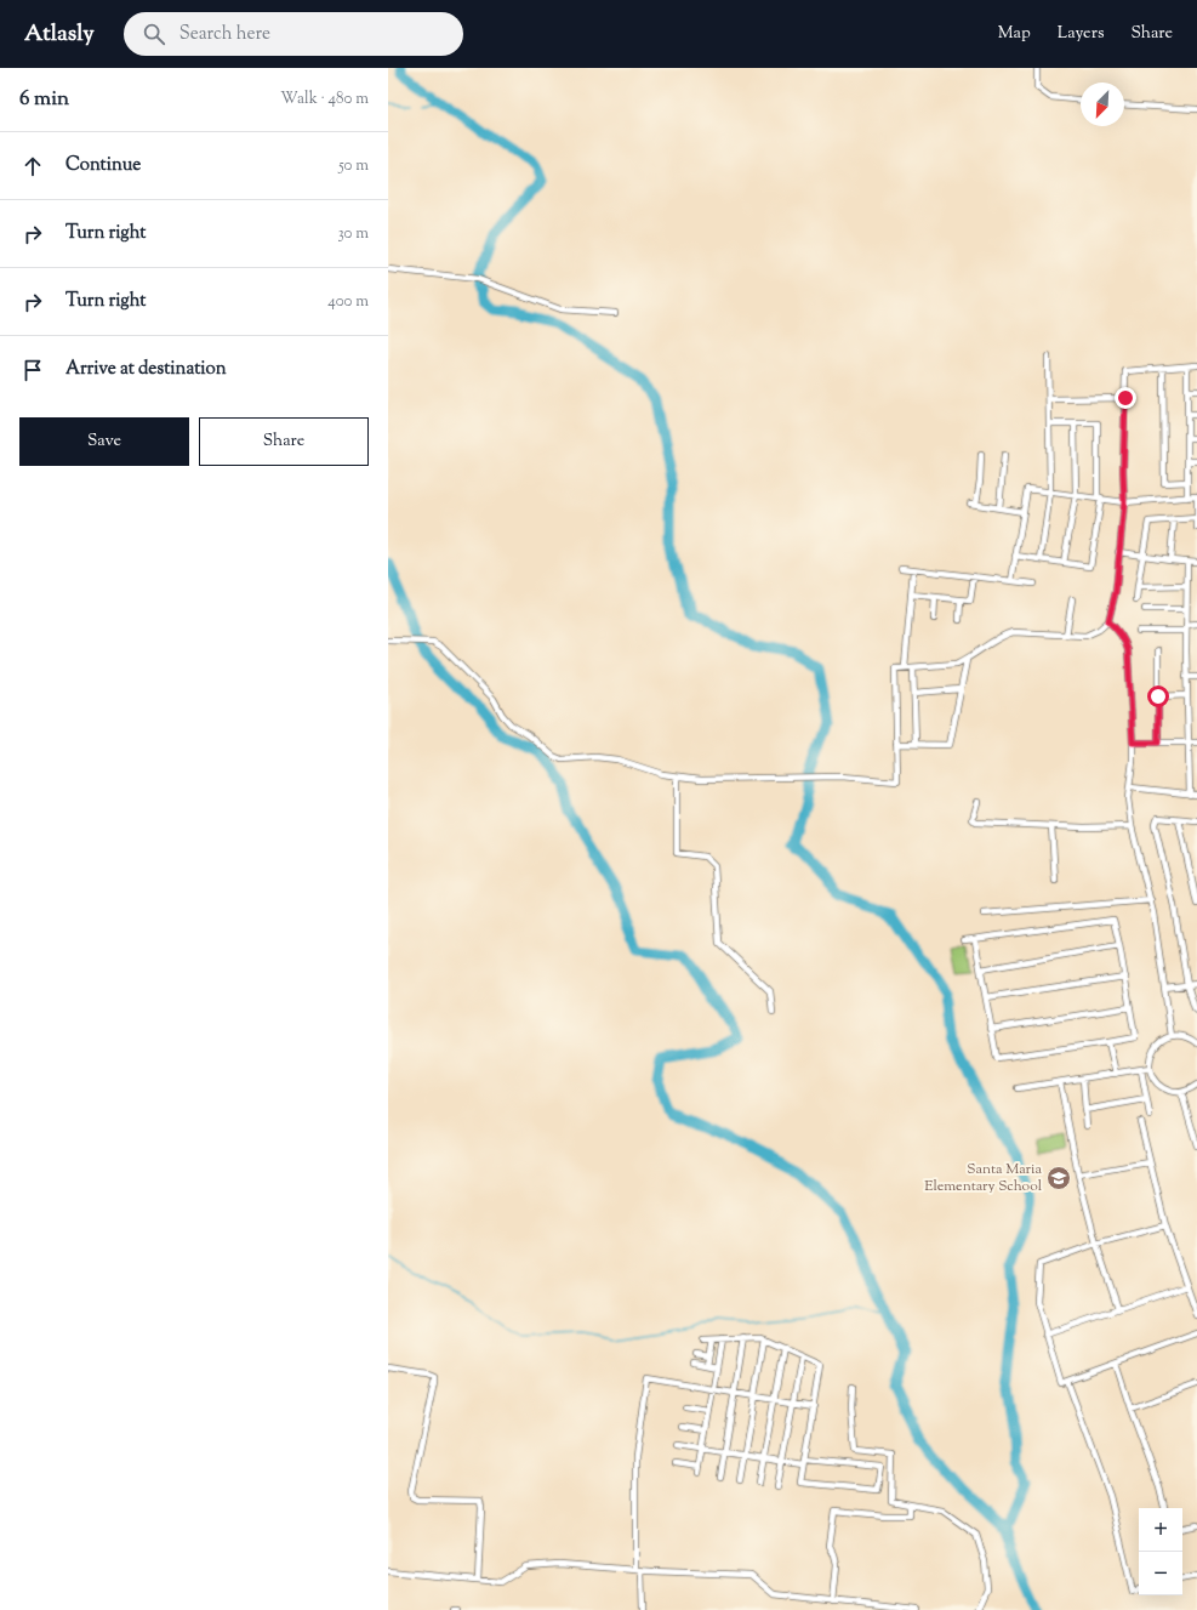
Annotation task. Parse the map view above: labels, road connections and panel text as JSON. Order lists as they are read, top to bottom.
{
  "places": {
    "school or university": ["Santa Maria Elementary School"]
  },
  "north": "bottom left",
  "page": {
    "header": "Atlasly",
    "search": "Search here",
    "nav": ["Map", "Layers", "Share"],
    "heading": ["6 min", "Walk · 480 m"],
    "list": [
      ["Continue", "50 m"],
      ["Turn right", "30 m"],
      ["Turn right", "400 m"],
      "Arrive at destination"
    ],
    "buttons": ["Save", "Share"],
    "map_buttons": ["+", "−"]
  }
}
